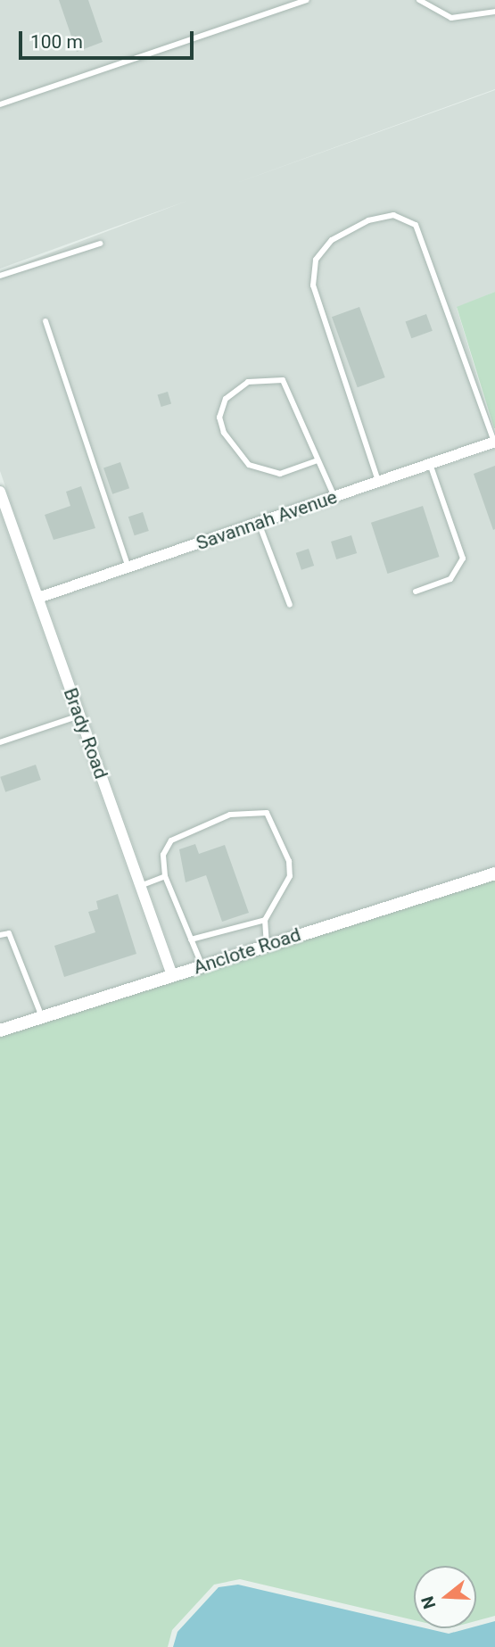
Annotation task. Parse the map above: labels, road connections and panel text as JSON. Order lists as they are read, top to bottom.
{
  "streets": {
    "street": ["Savannah Avenue", "Brady Road", "Anclote Road"]
  },
  "crossings": [
    ["Savannah Avenue", "Brady Road"],
    ["Brady Road", "Anclote Road"]
  ],
  "scale_bar": "100 m",
  "north": "left"
}
